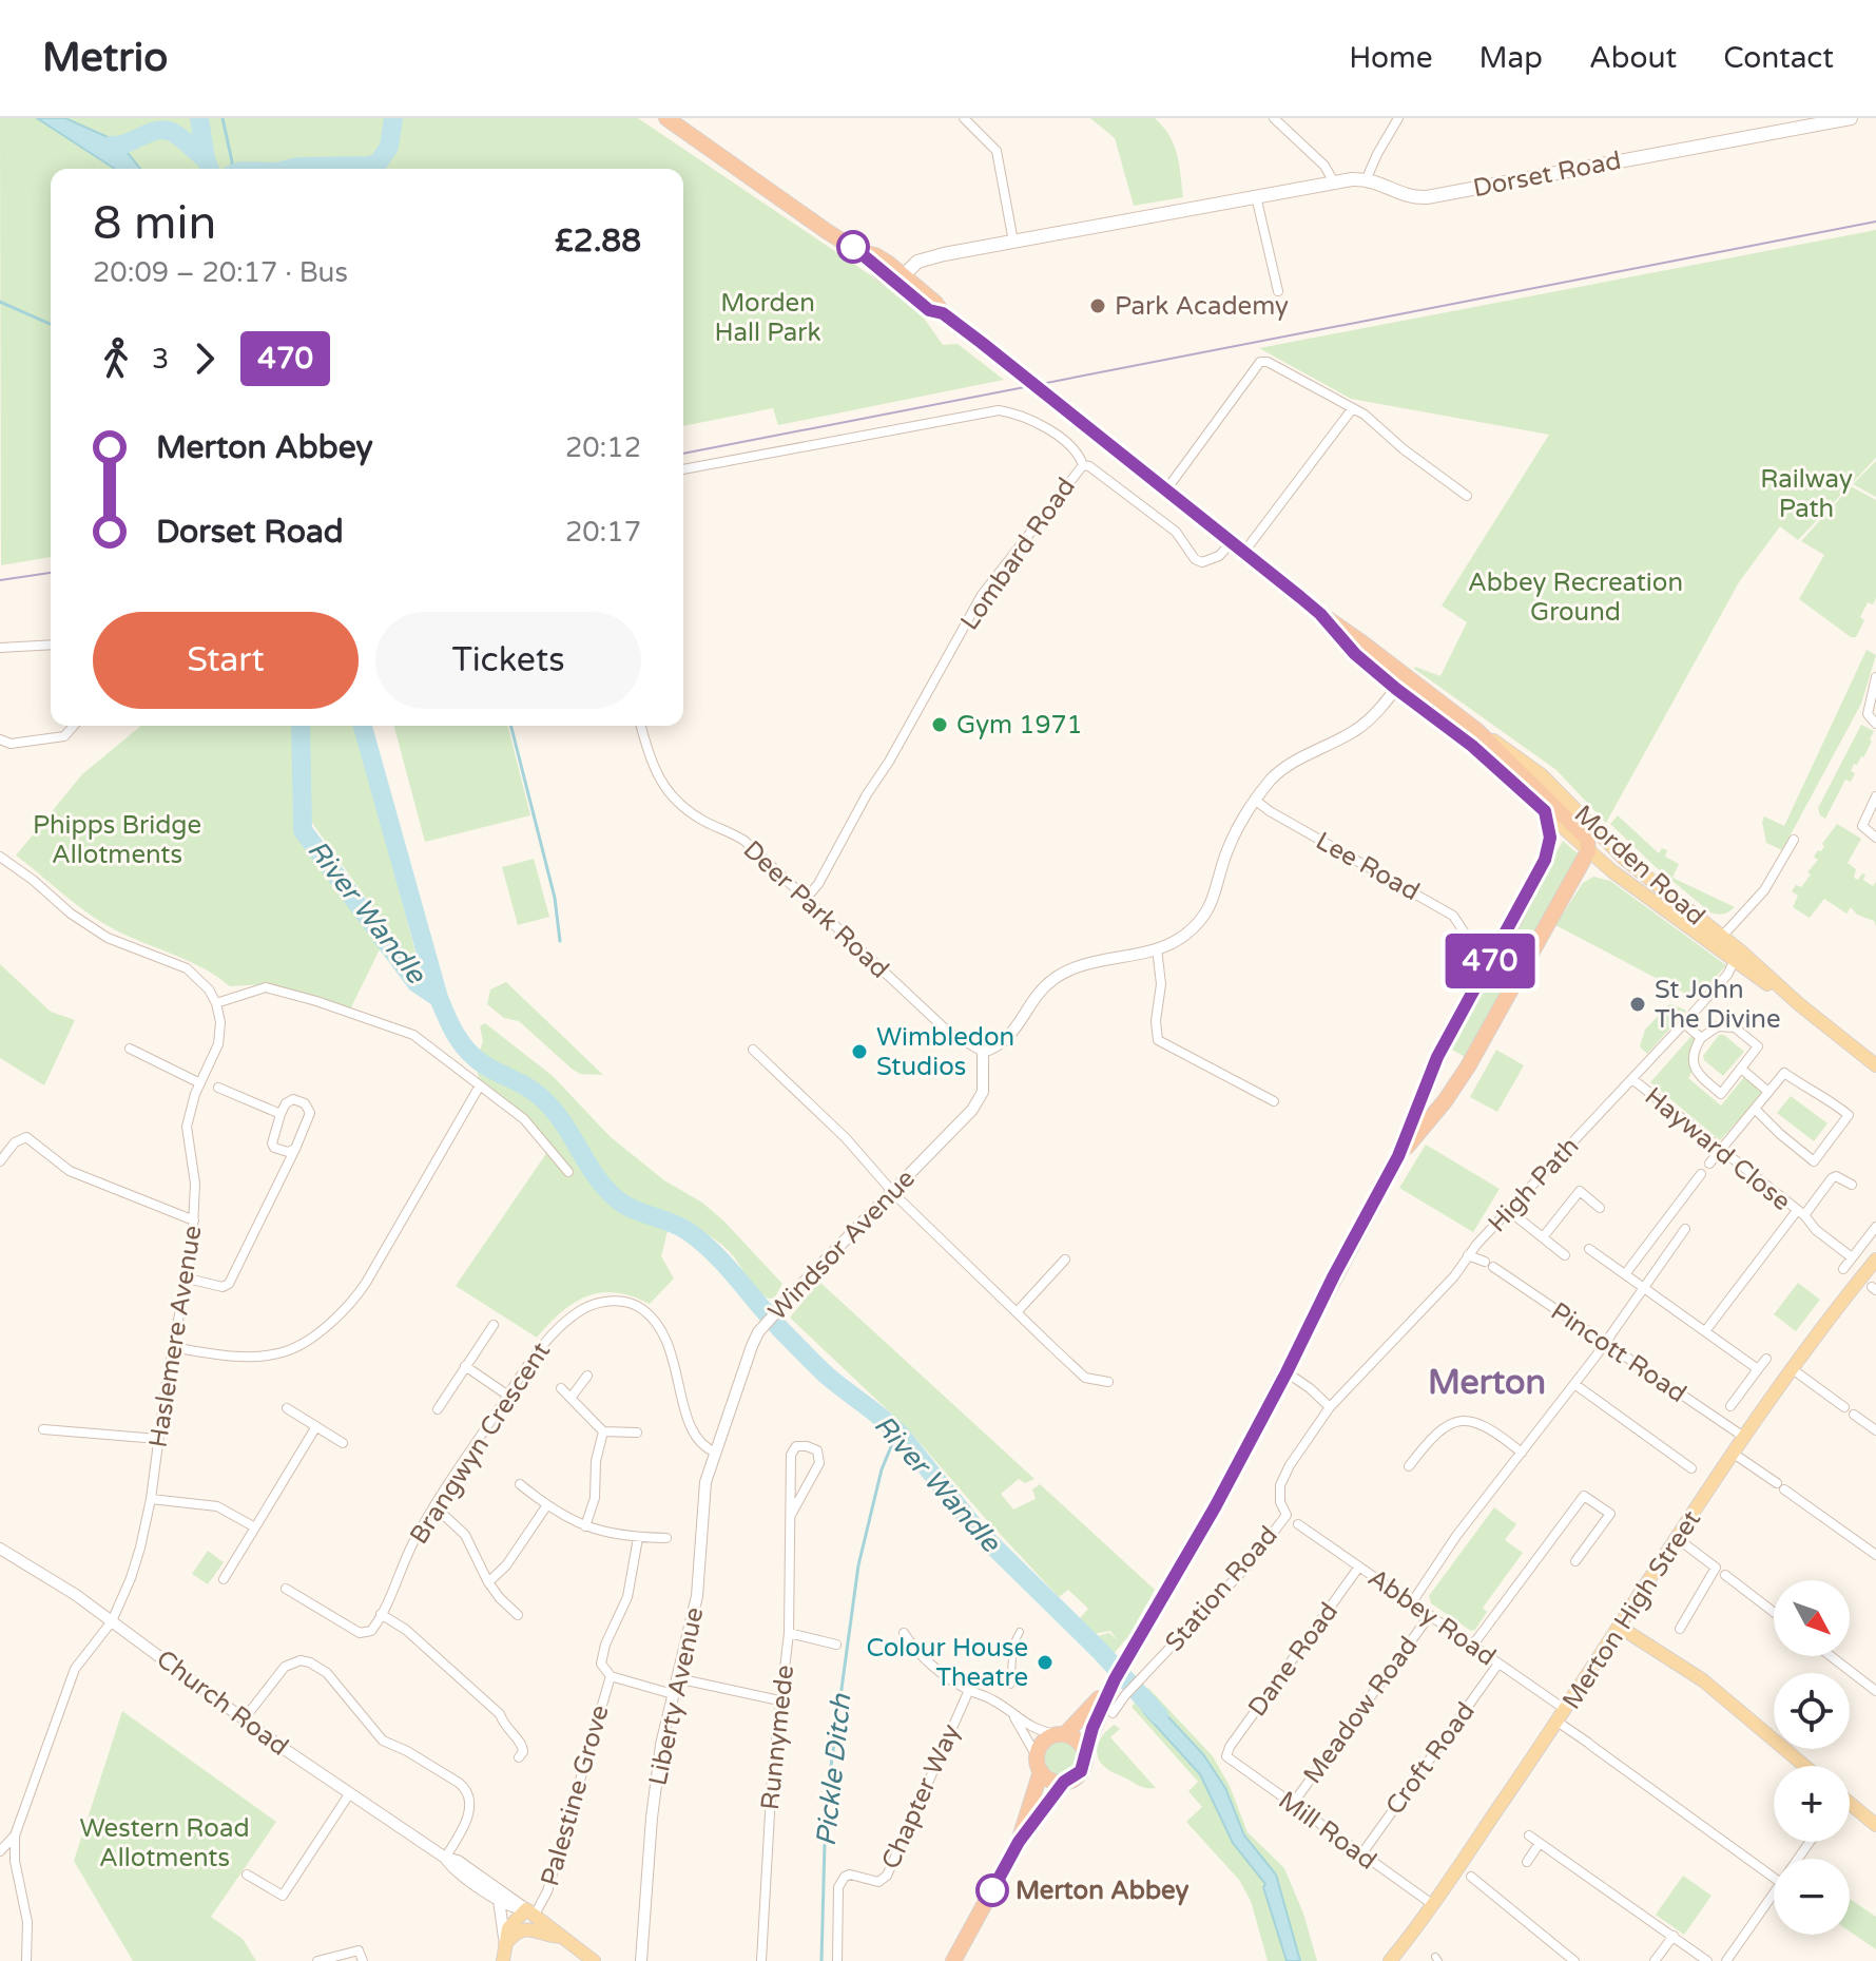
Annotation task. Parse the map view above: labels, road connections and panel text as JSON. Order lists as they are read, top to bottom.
{
  "streets": {
    "highway": ["Morden Road"],
    "main road": ["Dorset Road", "Merton High Street"],
    "street": [
      "Lombard Road",
      "Lee Road",
      "Deer Park Road",
      "Hayward Close",
      "High Path",
      "Windsor Avenue",
      "Haslemere Avenue",
      "Pincott Road",
      "Brangwyn Crescent",
      "Station Road",
      "Abbey Road",
      "Dane Road",
      "Liberty Avenue",
      "Church Road",
      "Meadow Road",
      "Runnymede",
      "Croft Road",
      "Palestine Grove",
      "Chapter Way",
      "Mill Road"
    ]
  },
  "crossings": [
    ["Lombard Road", "Morden Road"],
    ["Lombard Road", "Deer Park Road"],
    ["Morden Road", "High Path"],
    ["Deer Park Road", "Windsor Avenue"],
    ["Hayward Close", "High Path"],
    ["High Path", "Pincott Road"],
    ["High Path", "Station Road"],
    ["Windsor Avenue", "Brangwyn Crescent"],
    ["Windsor Avenue", "Liberty Avenue"],
    ["Haslemere Avenue", "Church Road"],
    ["Pincott Road", "Merton High Street"],
    ["Brangwyn Crescent", "Liberty Avenue"],
    ["Merton High Street", "Abbey Road"],
    ["Merton High Street", "Mill Road"],
    ["Abbey Road", "Dane Road"],
    ["Abbey Road", "Meadow Road"],
    ["Abbey Road", "Croft Road"],
    ["Dane Road", "Mill Road"],
    ["Church Road", "Palestine Grove"],
    ["Meadow Road", "Mill Road"],
    ["Croft Road", "Mill Road"]
  ],
  "districts": ["Merton"],
  "water": ["River Wandle", "Pickle Ditch"],
  "parks": [
    "Morden Hall Park",
    "Railway Path",
    "Abbey Recreation Ground",
    "Phipps Bridge Allotments",
    "Western Road Allotments"
  ],
  "places": [
    "Park Academy",
    "Gym 1971",
    "St John The Divine",
    "Wimbledon Studios",
    "Colour House Theatre",
    "Merton Abbey"
  ],
  "lines": ["bus line 470"],
  "north": "bottom right",
  "page": {
    "header": "Metrio",
    "nav": [
      "Home",
      "Map",
      "About",
      "Contact"
    ],
    "on_map": "470",
    "heading": ["8 min", "20:09 – 20:17 · Bus", "£2.88"],
    "legs": ["3", "470"],
    "list": [
      {
        "name": "Merton Abbey",
        "value": "20:12"
      },
      {
        "name": "Dorset Road",
        "value": "20:17"
      }
    ],
    "buttons": ["Start", "Tickets"],
    "map_buttons": ["+", "−"]
  }
}
